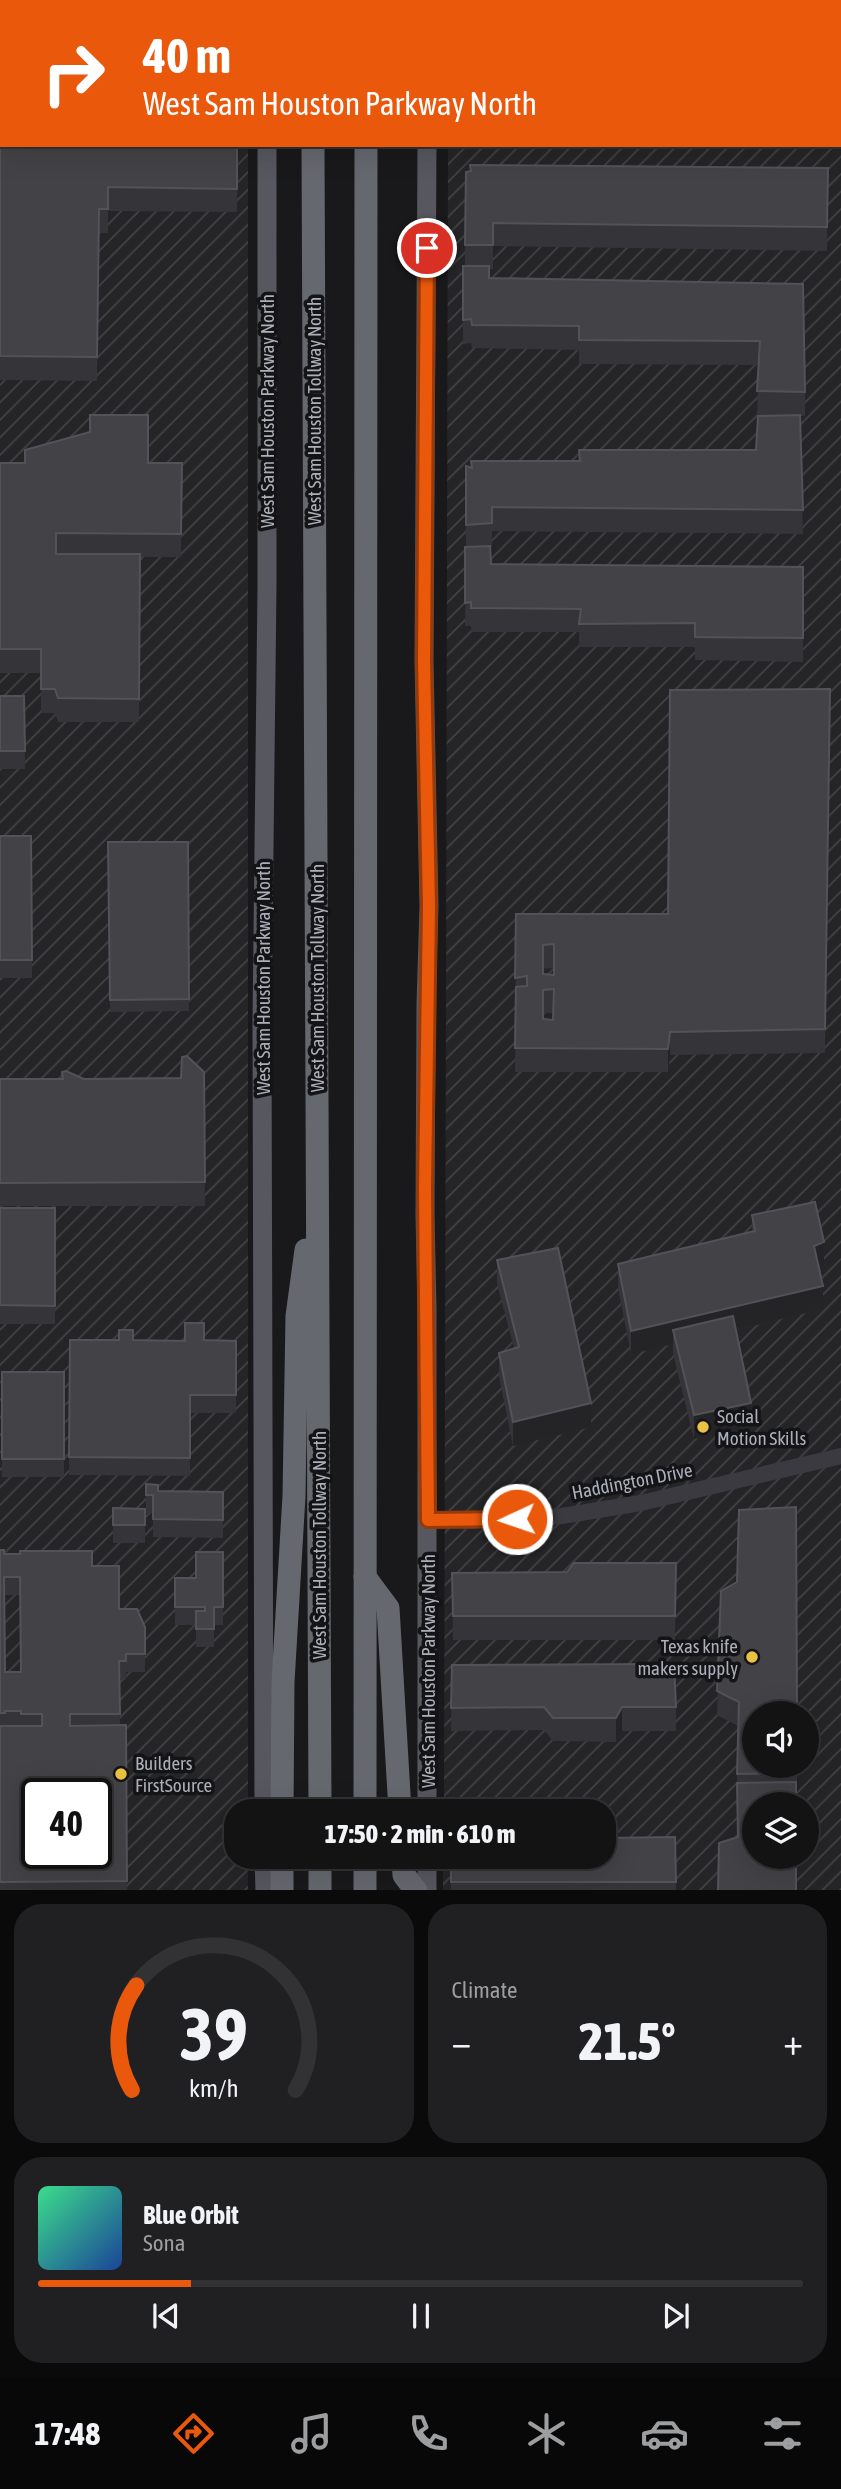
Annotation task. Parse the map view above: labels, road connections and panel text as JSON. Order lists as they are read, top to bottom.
{
  "streets": {
    "highway": ["West Sam Houston Tollway North"],
    "main road": ["West Sam Houston Parkway North"],
    "street": ["Haddington Drive"]
  },
  "crossings": [
    ["West Sam Houston Parkway North", "Haddington Drive"]
  ],
  "places": ["Social Motion Skills", "Texas knife makers supply", "Builders FirstSource"],
  "page": {
    "turn": ["40 m", "West Sam Houston Parkway North"],
    "limit": "40",
    "trip": "17:50 · 2 min · 610 m",
    "tile": "Climate",
    "heat": ["−", "21.5°", "+"],
    "song": ["Blue Orbit", "Sona"],
    "tabs": "17:48",
    "gauge": ["39", "km/h"]
  }
}
